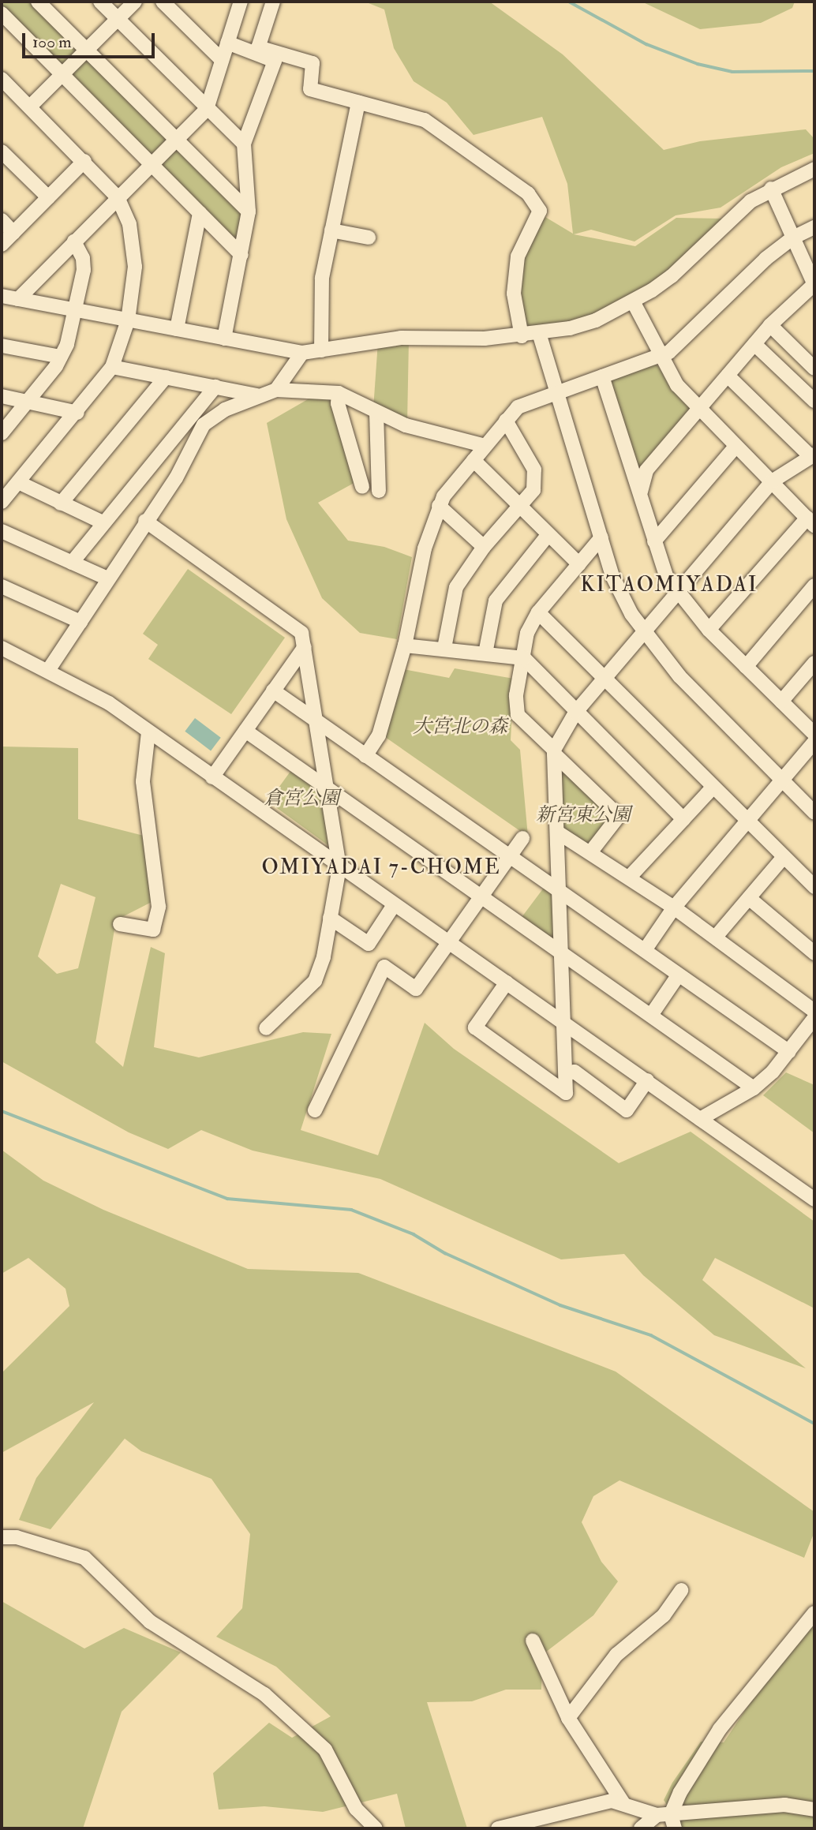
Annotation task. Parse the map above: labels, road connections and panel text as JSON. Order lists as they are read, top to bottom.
{
  "districts": ["KITAOMIYADAI", "OMIYADAI 7-CHOME"],
  "parks": ["大宮北の森", "倉宮公園", "新宮東公園"],
  "scale_bar": "100 m"
}
